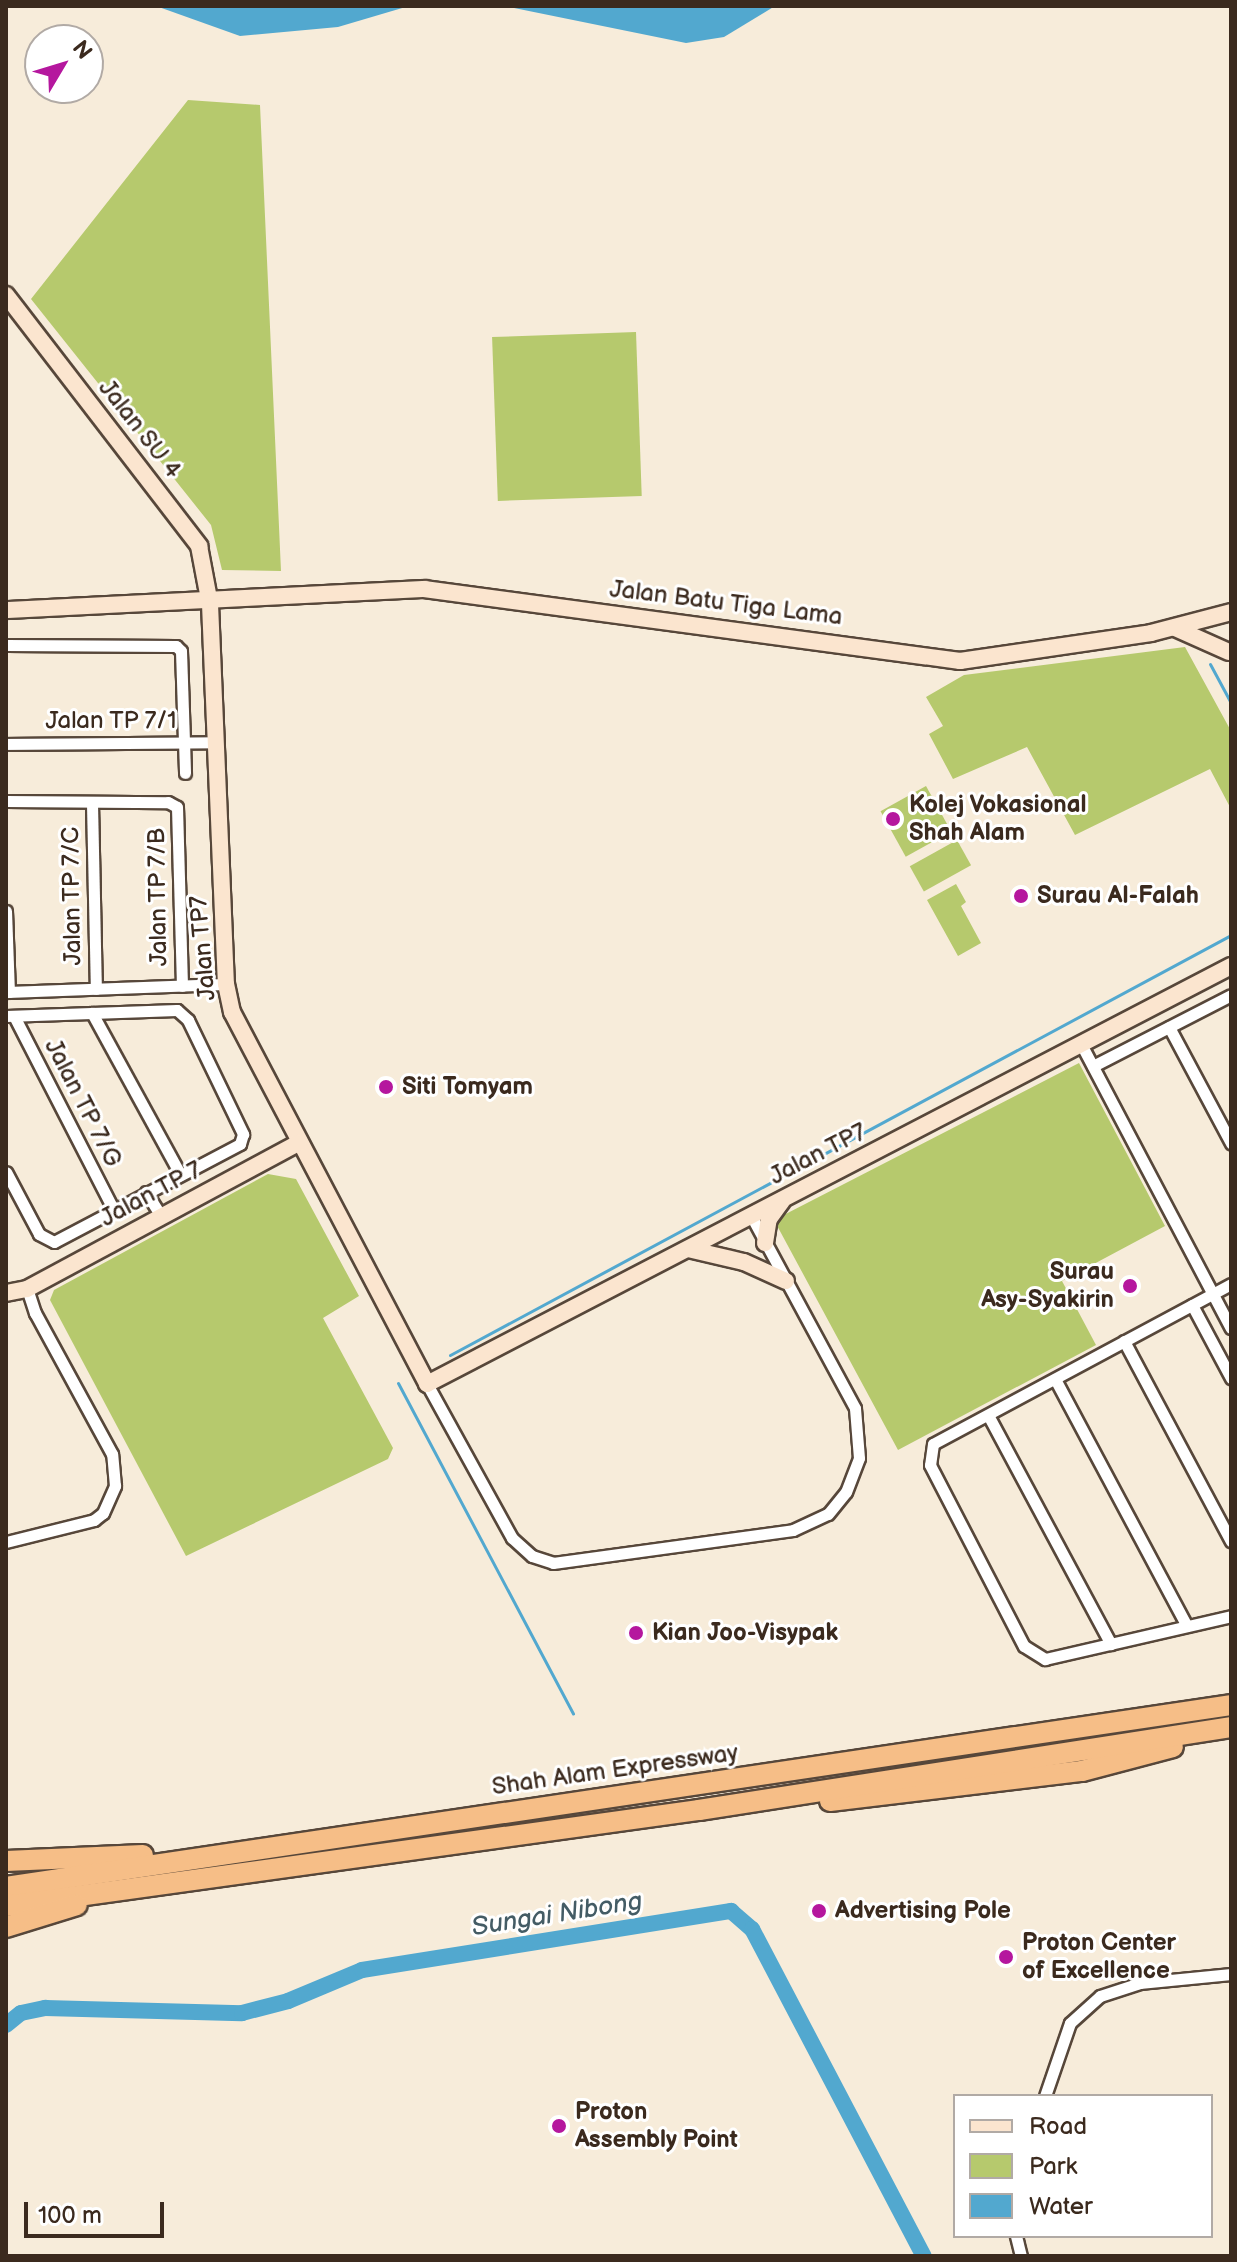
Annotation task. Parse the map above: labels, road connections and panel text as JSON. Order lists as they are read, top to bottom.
{
  "streets": {
    "highway": ["Shah Alam Expressway"],
    "street": [
      "Jalan SU 4",
      "Jalan Batu Tiga Lama",
      "Jalan TP 7/1",
      "Jalan TP 7/C",
      "Jalan TP 7/B",
      "Jalan TP7",
      "Jalan TP 7/G",
      "Jalan TP 7"
    ]
  },
  "crossings": [
    ["Jalan SU 4", "Jalan Batu Tiga Lama"],
    ["Jalan SU 4", "Jalan TP7"],
    ["Jalan Batu Tiga Lama", "Jalan TP7"],
    ["Jalan TP 7/1", "Jalan TP7"],
    ["Jalan TP 7/C", "Jalan TP 7/B"],
    ["Jalan TP7", "Jalan TP 7"]
  ],
  "water": ["Sungai Nibong"],
  "places": [
    "Kolej Vokasional Shah Alam",
    "Surau Al-Falah",
    "Siti Tomyam",
    "Surau Asy-Syakirin",
    "Kian Joo-Visypak",
    "Advertising Pole",
    "Proton Center of Excellence",
    "Proton Assembly Point"
  ],
  "legend": ["Road", "Park", "Water"],
  "scale_bar": "100 m",
  "north": "top right"
}
